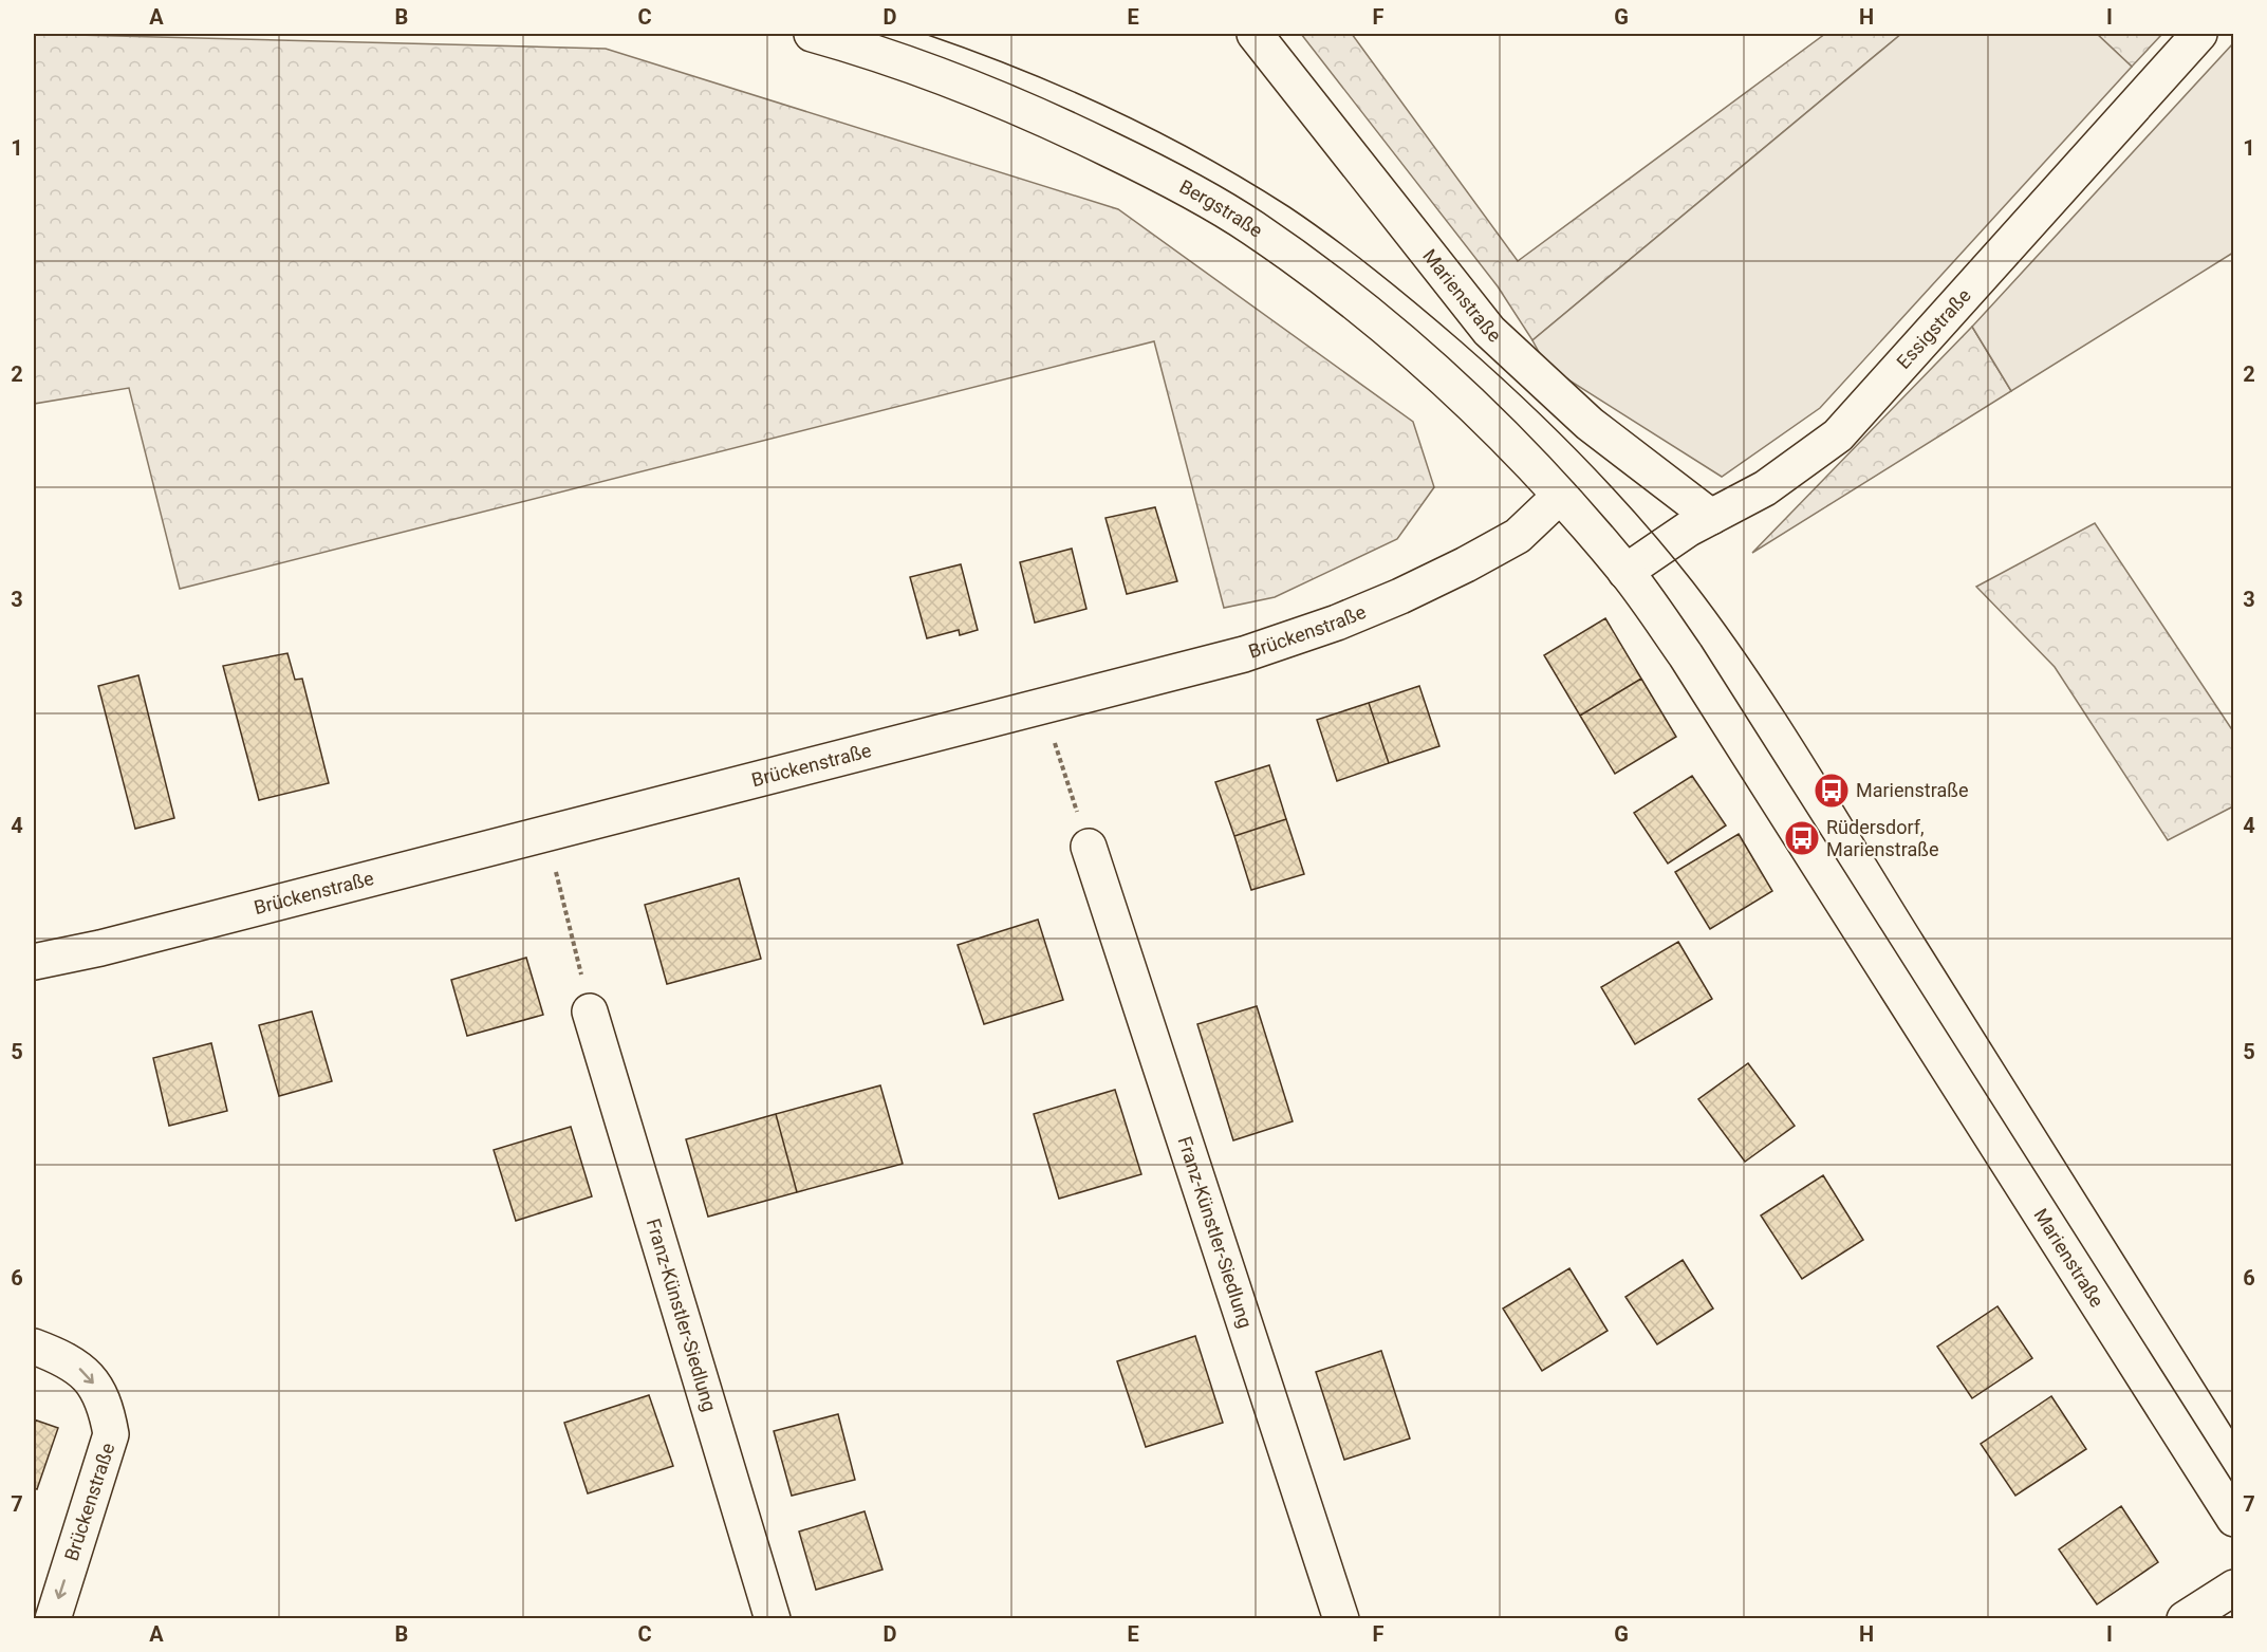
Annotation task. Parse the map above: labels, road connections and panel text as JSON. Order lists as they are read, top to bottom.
{
  "streets": {
    "street": [
      "Bergstraße",
      "Marienstraße",
      "Essigstraße",
      "Brückenstraße",
      "Franz-Künstler-Siedlung"
    ]
  },
  "crossings": [
    ["Bergstraße", "Marienstraße"],
    ["Bergstraße", "Brückenstraße"],
    ["Marienstraße", "Essigstraße"],
    ["Marienstraße", "Brückenstraße"]
  ],
  "places": {
    "bus stop": ["Marienstraße", "Rüdersdorf, Marienstraße"]
  },
  "grid": {
    "columns": [
      "A",
      "B",
      "C",
      "D",
      "E",
      "F",
      "G",
      "H",
      "I"
    ],
    "rows": [
      "1",
      "2",
      "3",
      "4",
      "5",
      "6",
      "7"
    ]
  }
}
